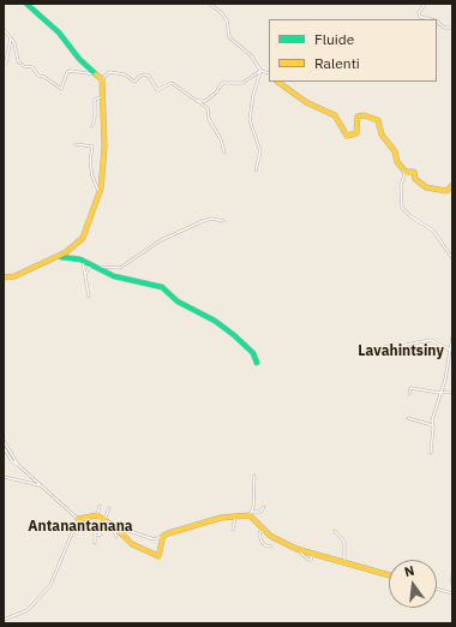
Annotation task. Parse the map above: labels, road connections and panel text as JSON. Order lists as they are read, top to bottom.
{
  "districts": ["Lavahintsiny", "Antanantanana"],
  "legend": ["Fluide", "Ralenti"],
  "north": "top"
}
